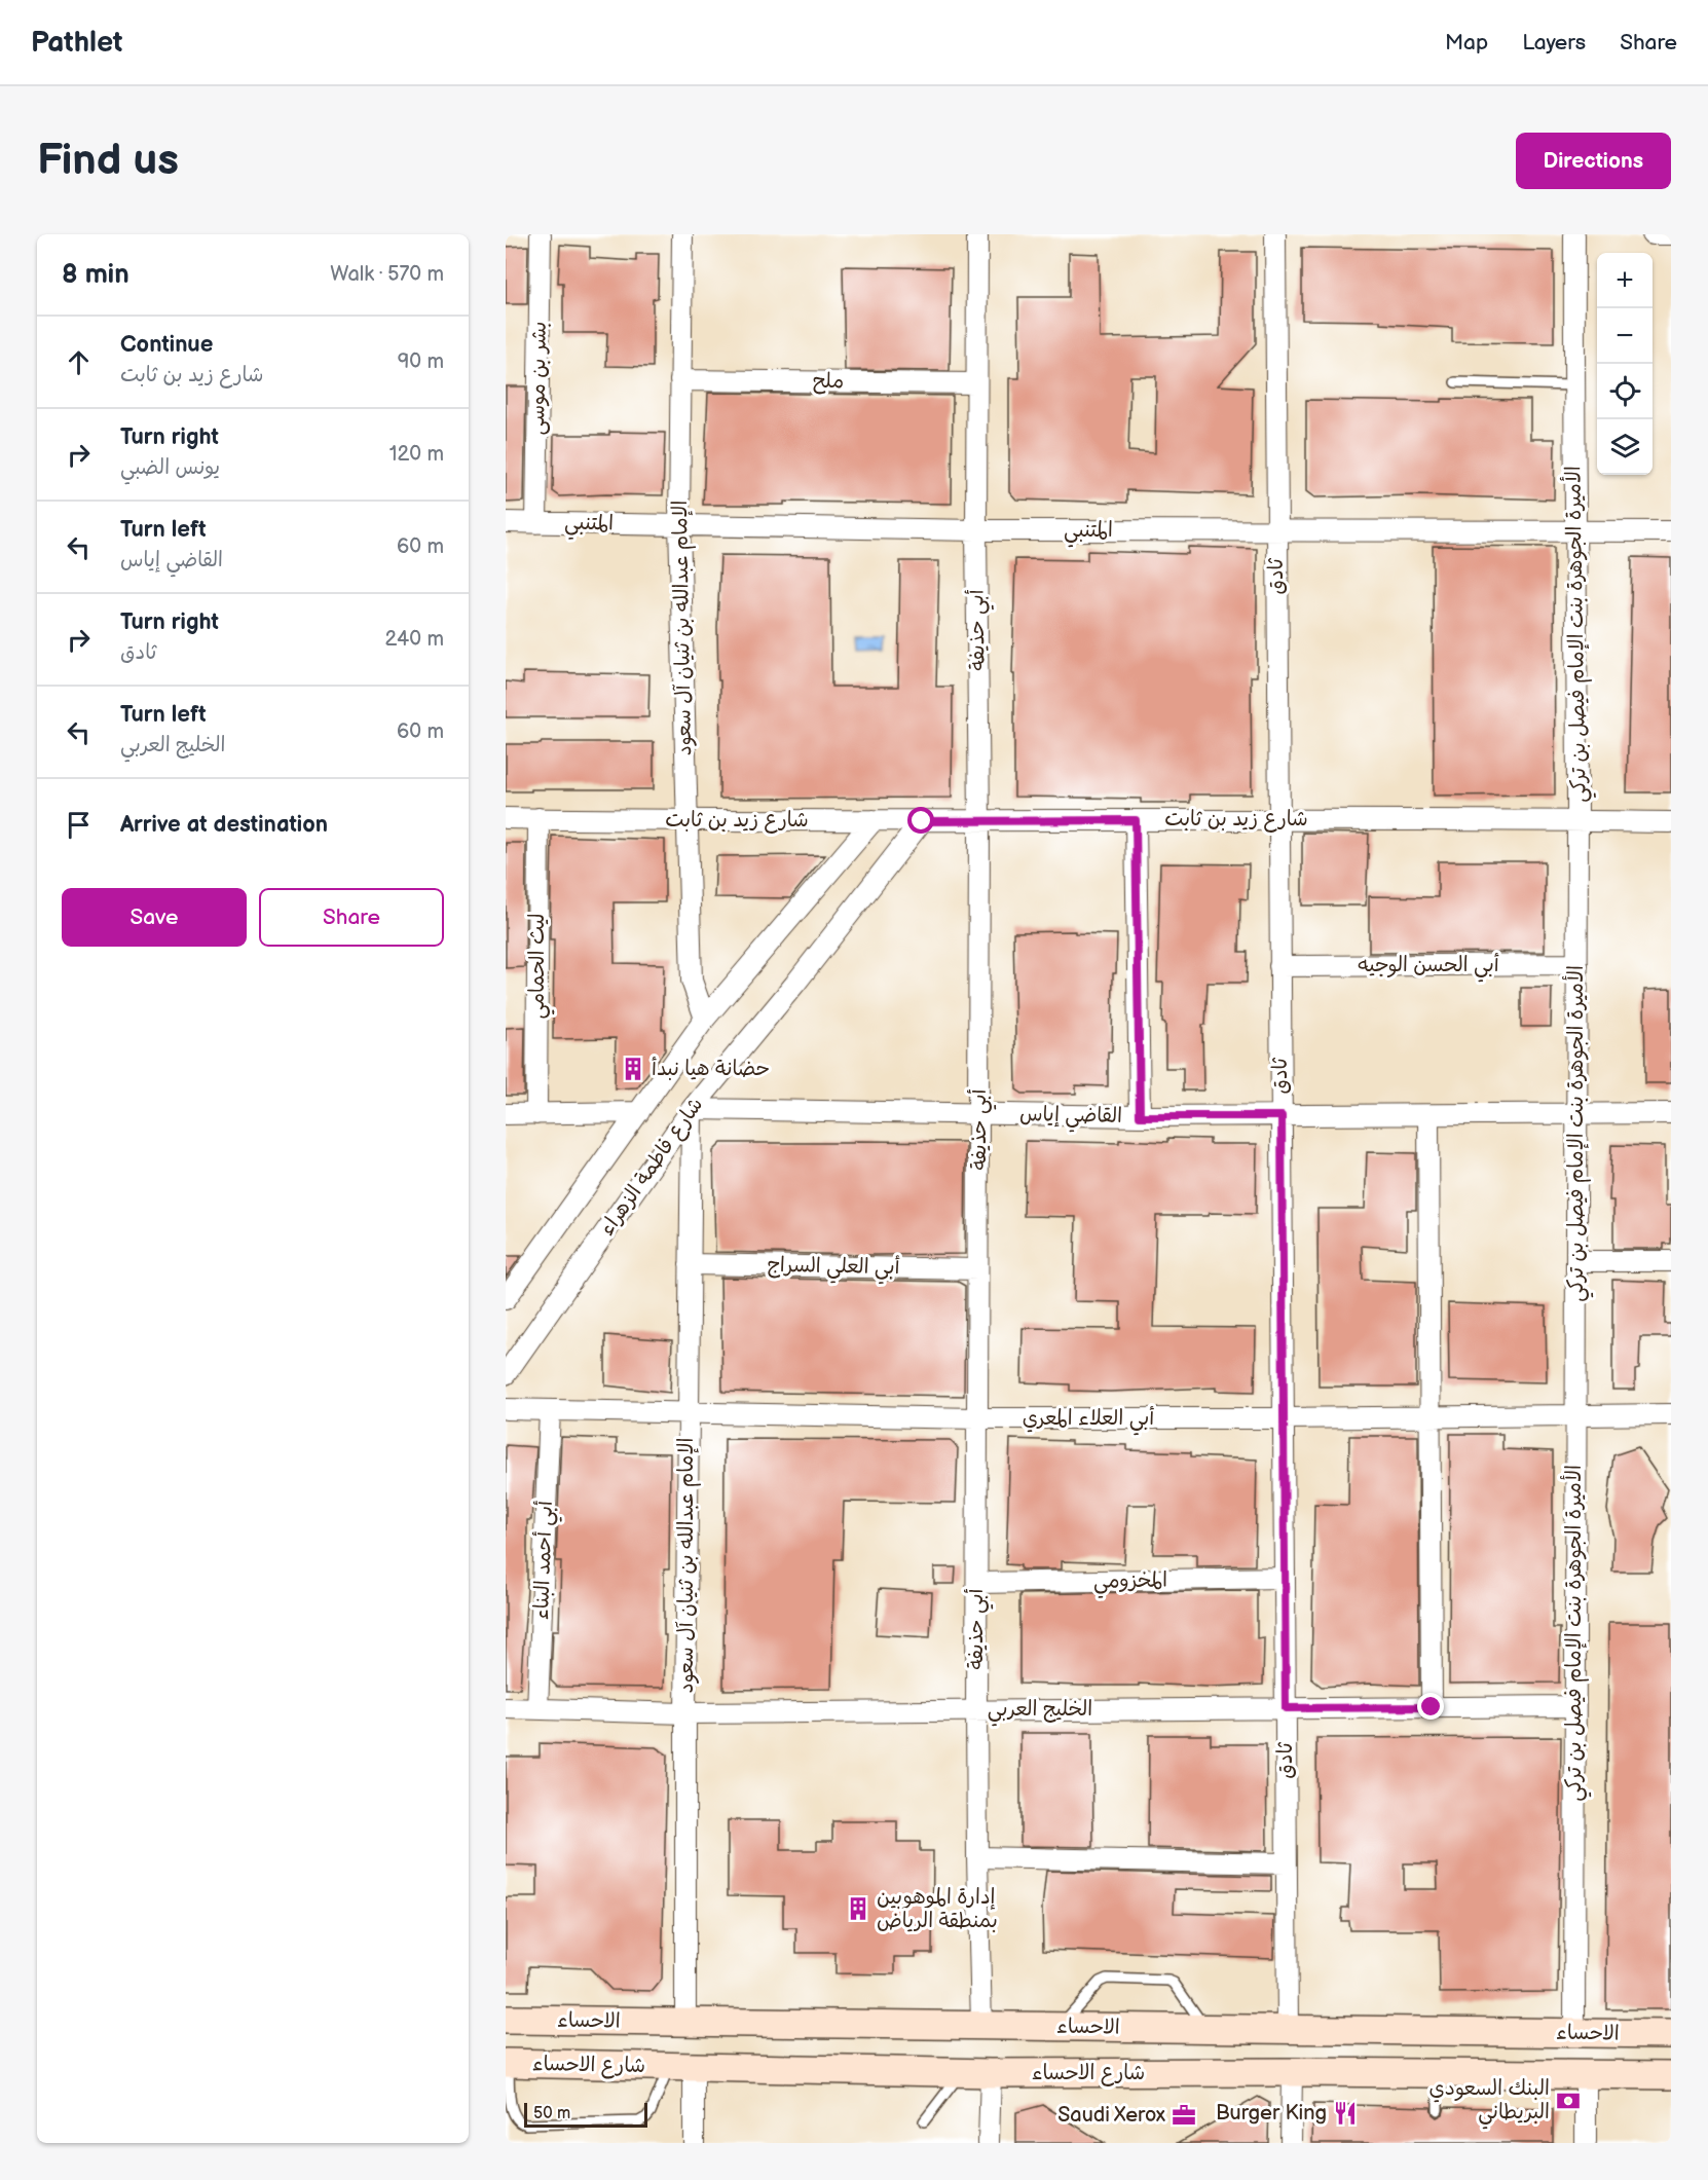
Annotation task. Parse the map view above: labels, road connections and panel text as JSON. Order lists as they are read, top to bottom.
{
  "streets": {
    "main road": ["الاحساء", "شارع الاحساء"],
    "street": [
      "بشر بن موسى",
      "ملح",
      "المتنبي",
      "ثادق",
      "الإمام عبدالله بن ثنيان آل سعود",
      "أبي حذيفة",
      "الأميرة الجوهرة بنت الإمام فيصل بن تركي",
      "شارع زيد بن ثابت",
      "أبي الحسن الوجيه",
      "ليث الحمامي",
      "القاضي إياس",
      "شارع فاطمة الزهراء",
      "أبي العلي السراج",
      "أبي العلاء المعري",
      "أبي أحمد البناء",
      "المخزومي",
      "الخليج العربي"
    ]
  },
  "crossings": [
    ["بشر بن موسى", "المتنبي"],
    ["ملح", "الإمام عبدالله بن ثنيان آل سعود"],
    ["ملح", "أبي حذيفة"],
    ["المتنبي", "ثادق"],
    ["المتنبي", "الإمام عبدالله بن ثنيان آل سعود"],
    ["المتنبي", "أبي حذيفة"],
    ["المتنبي", "الأميرة الجوهرة بنت الإمام فيصل بن تركي"],
    ["ثادق", "شارع زيد بن ثابت"],
    ["ثادق", "أبي الحسن الوجيه"],
    ["ثادق", "القاضي إياس"],
    ["ثادق", "أبي العلاء المعري"],
    ["ثادق", "المخزومي"],
    ["ثادق", "الخليج العربي"],
    ["ثادق", "الاحساء"],
    ["الإمام عبدالله بن ثنيان آل سعود", "شارع زيد بن ثابت"],
    ["الإمام عبدالله بن ثنيان آل سعود", "القاضي إياس"],
    ["الإمام عبدالله بن ثنيان آل سعود", "شارع فاطمة الزهراء"],
    ["الإمام عبدالله بن ثنيان آل سعود", "أبي العلي السراج"],
    ["الإمام عبدالله بن ثنيان آل سعود", "أبي العلاء المعري"],
    ["الإمام عبدالله بن ثنيان آل سعود", "الخليج العربي"],
    ["الإمام عبدالله بن ثنيان آل سعود", "الاحساء"],
    ["أبي حذيفة", "شارع زيد بن ثابت"],
    ["أبي حذيفة", "القاضي إياس"],
    ["أبي حذيفة", "أبي العلي السراج"],
    ["أبي حذيفة", "أبي العلاء المعري"],
    ["أبي حذيفة", "المخزومي"],
    ["أبي حذيفة", "الخليج العربي"],
    ["أبي حذيفة", "الاحساء"],
    ["الأميرة الجوهرة بنت الإمام فيصل بن تركي", "شارع زيد بن ثابت"],
    ["الأميرة الجوهرة بنت الإمام فيصل بن تركي", "أبي الحسن الوجيه"],
    ["الأميرة الجوهرة بنت الإمام فيصل بن تركي", "القاضي إياس"],
    ["الأميرة الجوهرة بنت الإمام فيصل بن تركي", "أبي العلاء المعري"],
    ["الأميرة الجوهرة بنت الإمام فيصل بن تركي", "الخليج العربي"],
    ["الأميرة الجوهرة بنت الإمام فيصل بن تركي", "الاحساء"],
    ["شارع زيد بن ثابت", "ليث الحمامي"],
    ["شارع زيد بن ثابت", "شارع فاطمة الزهراء"],
    ["القاضي إياس", "شارع فاطمة الزهراء"],
    ["أبي العلاء المعري", "أبي أحمد البناء"],
    ["أبي أحمد البناء", "الخليج العربي"]
  ],
  "places": {
    "building": ["حضانة هيا نبدأ", "إدارة الموهوبين بمنطقة الرياض"],
    "bank": ["البنك السعودي البريطاني"],
    "restaurant": ["Burger King"],
    "office": ["Saudi Xerox"]
  },
  "scale_bar": "50 m",
  "page": {
    "header": "Pathlet",
    "nav": ["Map", "Layers", "Share"],
    "buttons": [
      "Directions",
      ["Save", "Share"]
    ],
    "title": "Find us",
    "heading": ["8 min", "Walk · 570 m"],
    "map_buttons": ["+", "−"],
    "list": [
      ["Continue", "شارع زيد بن ثابت", "90 m"],
      ["Turn right", "يونس الضبي", "120 m"],
      ["Turn left", "القاضي إياس", "60 m"],
      ["Turn right", "ثادق", "240 m"],
      ["Turn left", "الخليج العربي", "60 m"],
      "Arrive at destination"
    ],
    "scale": "50 m"
  }
}
